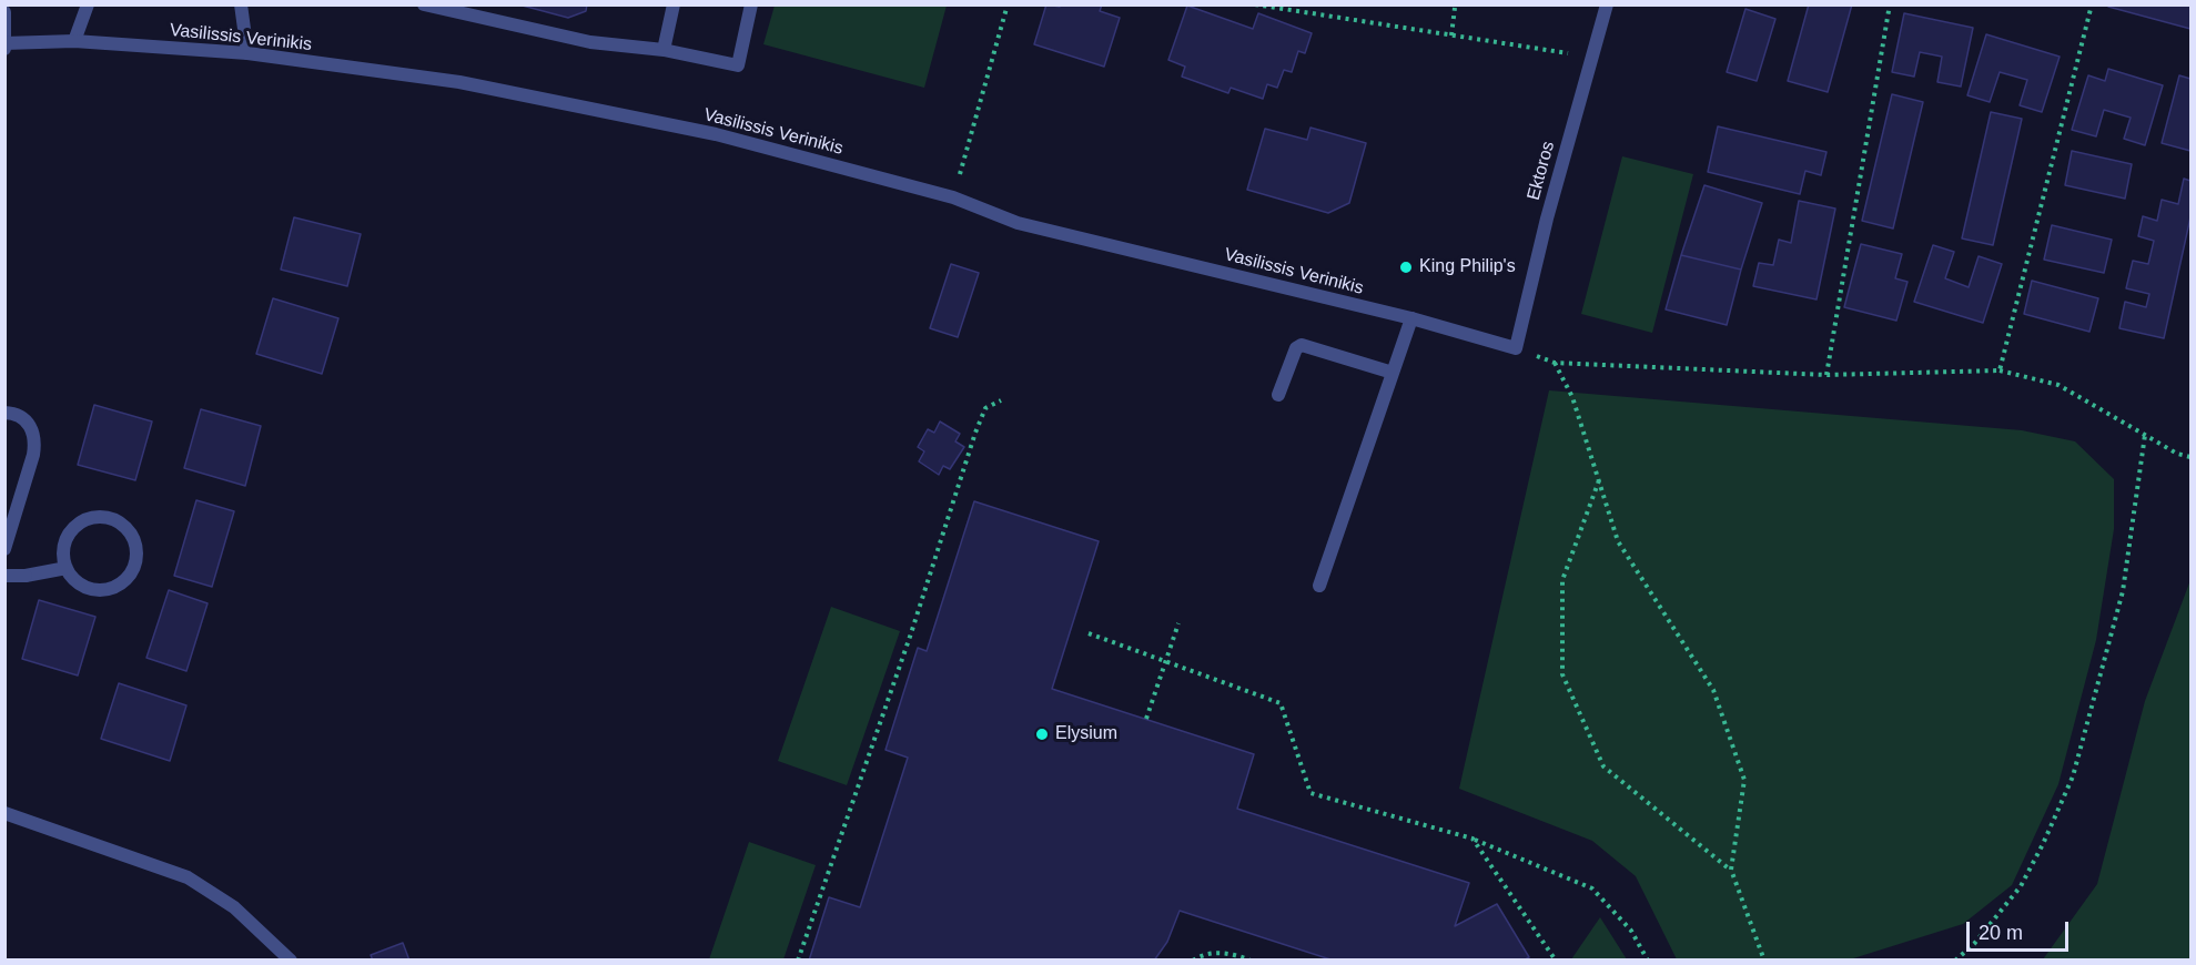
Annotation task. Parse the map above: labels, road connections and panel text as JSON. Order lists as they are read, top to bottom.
{
  "streets": {
    "street": ["Vasilissis Verinikis", "Ektoros"]
  },
  "crossings": [
    ["Vasilissis Verinikis", "Ektoros"]
  ],
  "places": ["King Philip's", "Elysium"],
  "scale_bar": "20 m"
}
